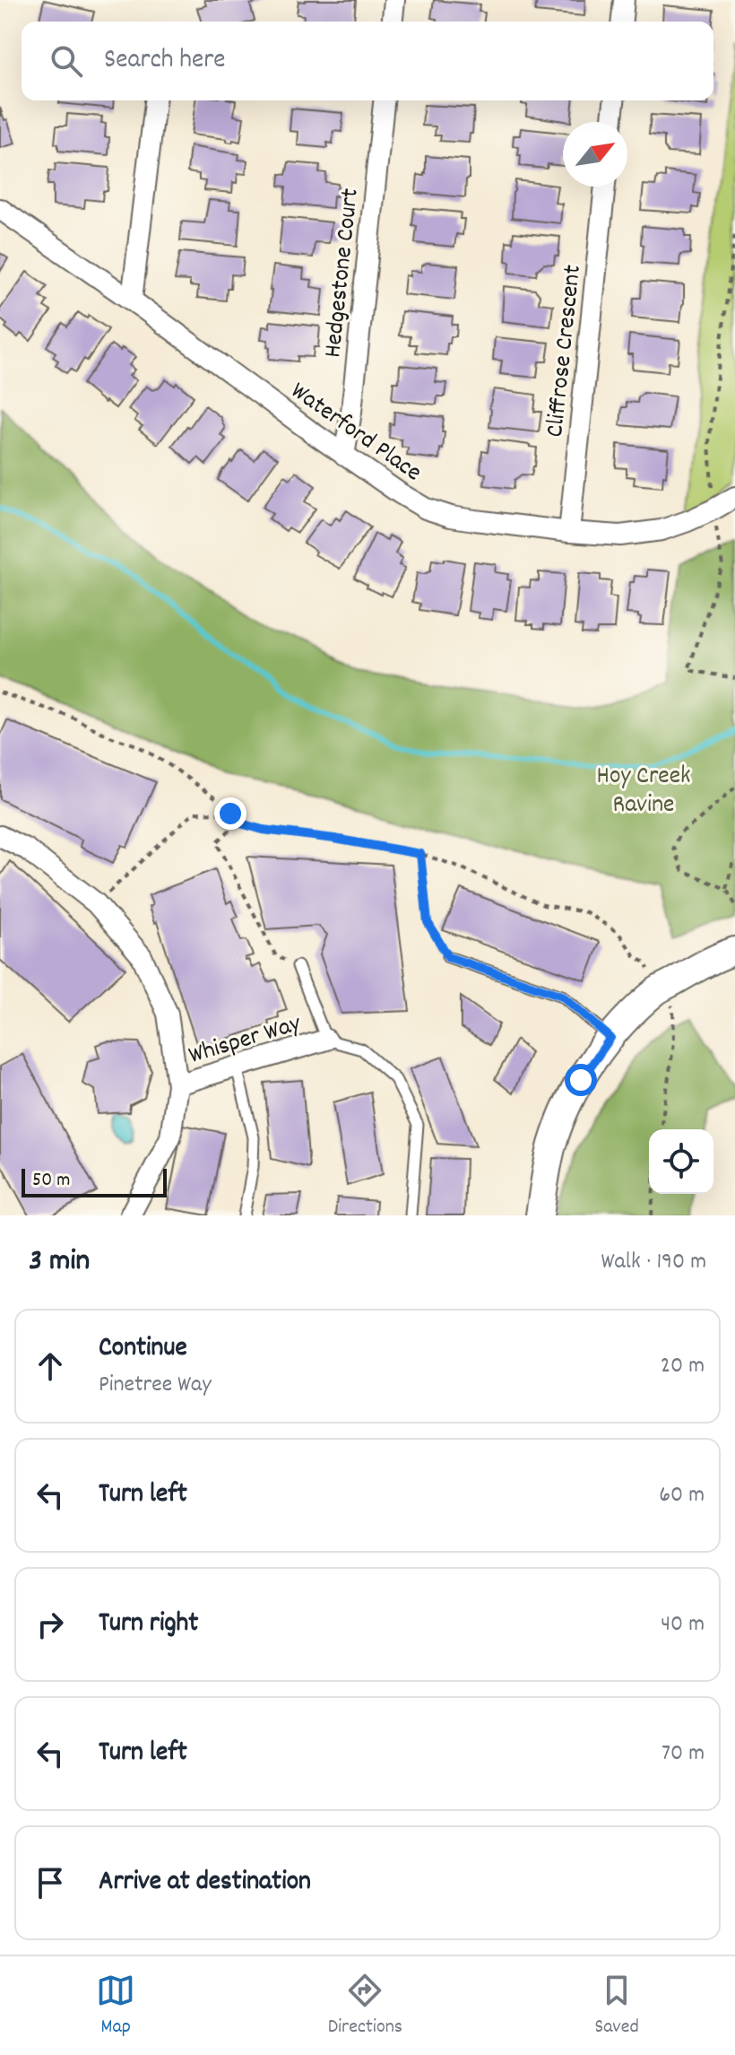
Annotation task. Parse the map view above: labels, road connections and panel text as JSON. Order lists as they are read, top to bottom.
{
  "streets": {
    "street": [
      "Hedgestone Court",
      "Cliffrose Crescent",
      "Waterford Place",
      "Whisper Way"
    ]
  },
  "crossings": [
    ["Hedgestone Court", "Waterford Place"],
    ["Cliffrose Crescent", "Waterford Place"]
  ],
  "parks": ["Hoy Creek Ravine"],
  "scale_bar": "50 m",
  "north": "top right",
  "page": {
    "search": "Search here",
    "scale": "50 m",
    "heading": ["3 min", "Walk · 190 m"],
    "list": [
      ["Continue", "Pinetree Way", "20 m"],
      ["Turn left", "60 m"],
      ["Turn right", "40 m"],
      ["Turn left", "70 m"],
      "Arrive at destination"
    ],
    "nav": ["Map", "Directions", "Saved"]
  }
}
